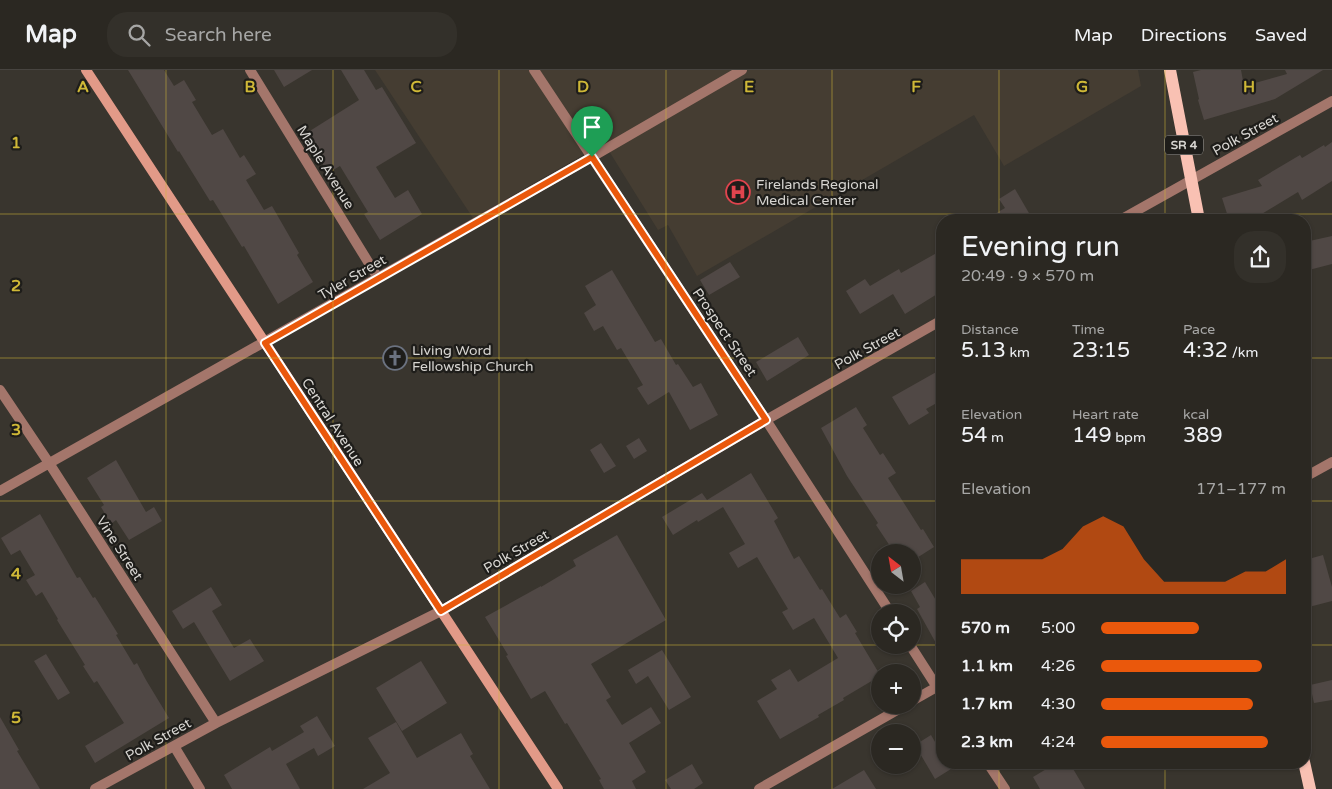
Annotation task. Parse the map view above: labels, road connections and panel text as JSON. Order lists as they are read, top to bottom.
{
  "streets": {
    "main road": ["SR 4"],
    "street": [
      "Polk Street",
      "Maple Avenue",
      "Tyler Street",
      "Prospect Street",
      "Central Avenue",
      "Vine Street"
    ]
  },
  "crossings": [
    ["Polk Street", "SR 4"],
    ["Polk Street", "Prospect Street"],
    ["Polk Street", "Central Avenue"],
    ["Polk Street", "Vine Street"],
    ["Maple Avenue", "Tyler Street"],
    ["Tyler Street", "Prospect Street"],
    ["Tyler Street", "Central Avenue"],
    ["Tyler Street", "Vine Street"]
  ],
  "places": {
    "hospital": ["Firelands Regional Medical Center"],
    "church": ["Living Word Fellowship Church"]
  },
  "north": "top left",
  "page": {
    "header": "Map",
    "search": "Search here",
    "nav": ["Map", "Directions", "Saved"],
    "heading": ["Evening run", "20:49 · 9 × 570 m"],
    "stats": [
      ["Distance", "5.13 km"],
      ["Time", "23:15"],
      ["Pace", "4:32 /km"],
      ["Elevation", "54 m"],
      ["Heart rate", "149 bpm"],
      ["kcal", "389"]
    ],
    "chart": ["Elevation", "171–177 m"],
    "map_buttons": ["+", "−"],
    "list": [
      {
        "name": "570 m",
        "note": "5:00"
      },
      {
        "name": "1.1 km",
        "note": "4:26"
      },
      {
        "name": "1.7 km",
        "note": "4:30"
      },
      {
        "name": "2.3 km",
        "note": "4:24"
      }
    ]
  },
  "grid": {
    "columns": [
      "A",
      "B",
      "C",
      "D",
      "E",
      "F",
      "G",
      "H"
    ],
    "rows": [
      "1",
      "2",
      "3",
      "4",
      "5"
    ]
  }
}
